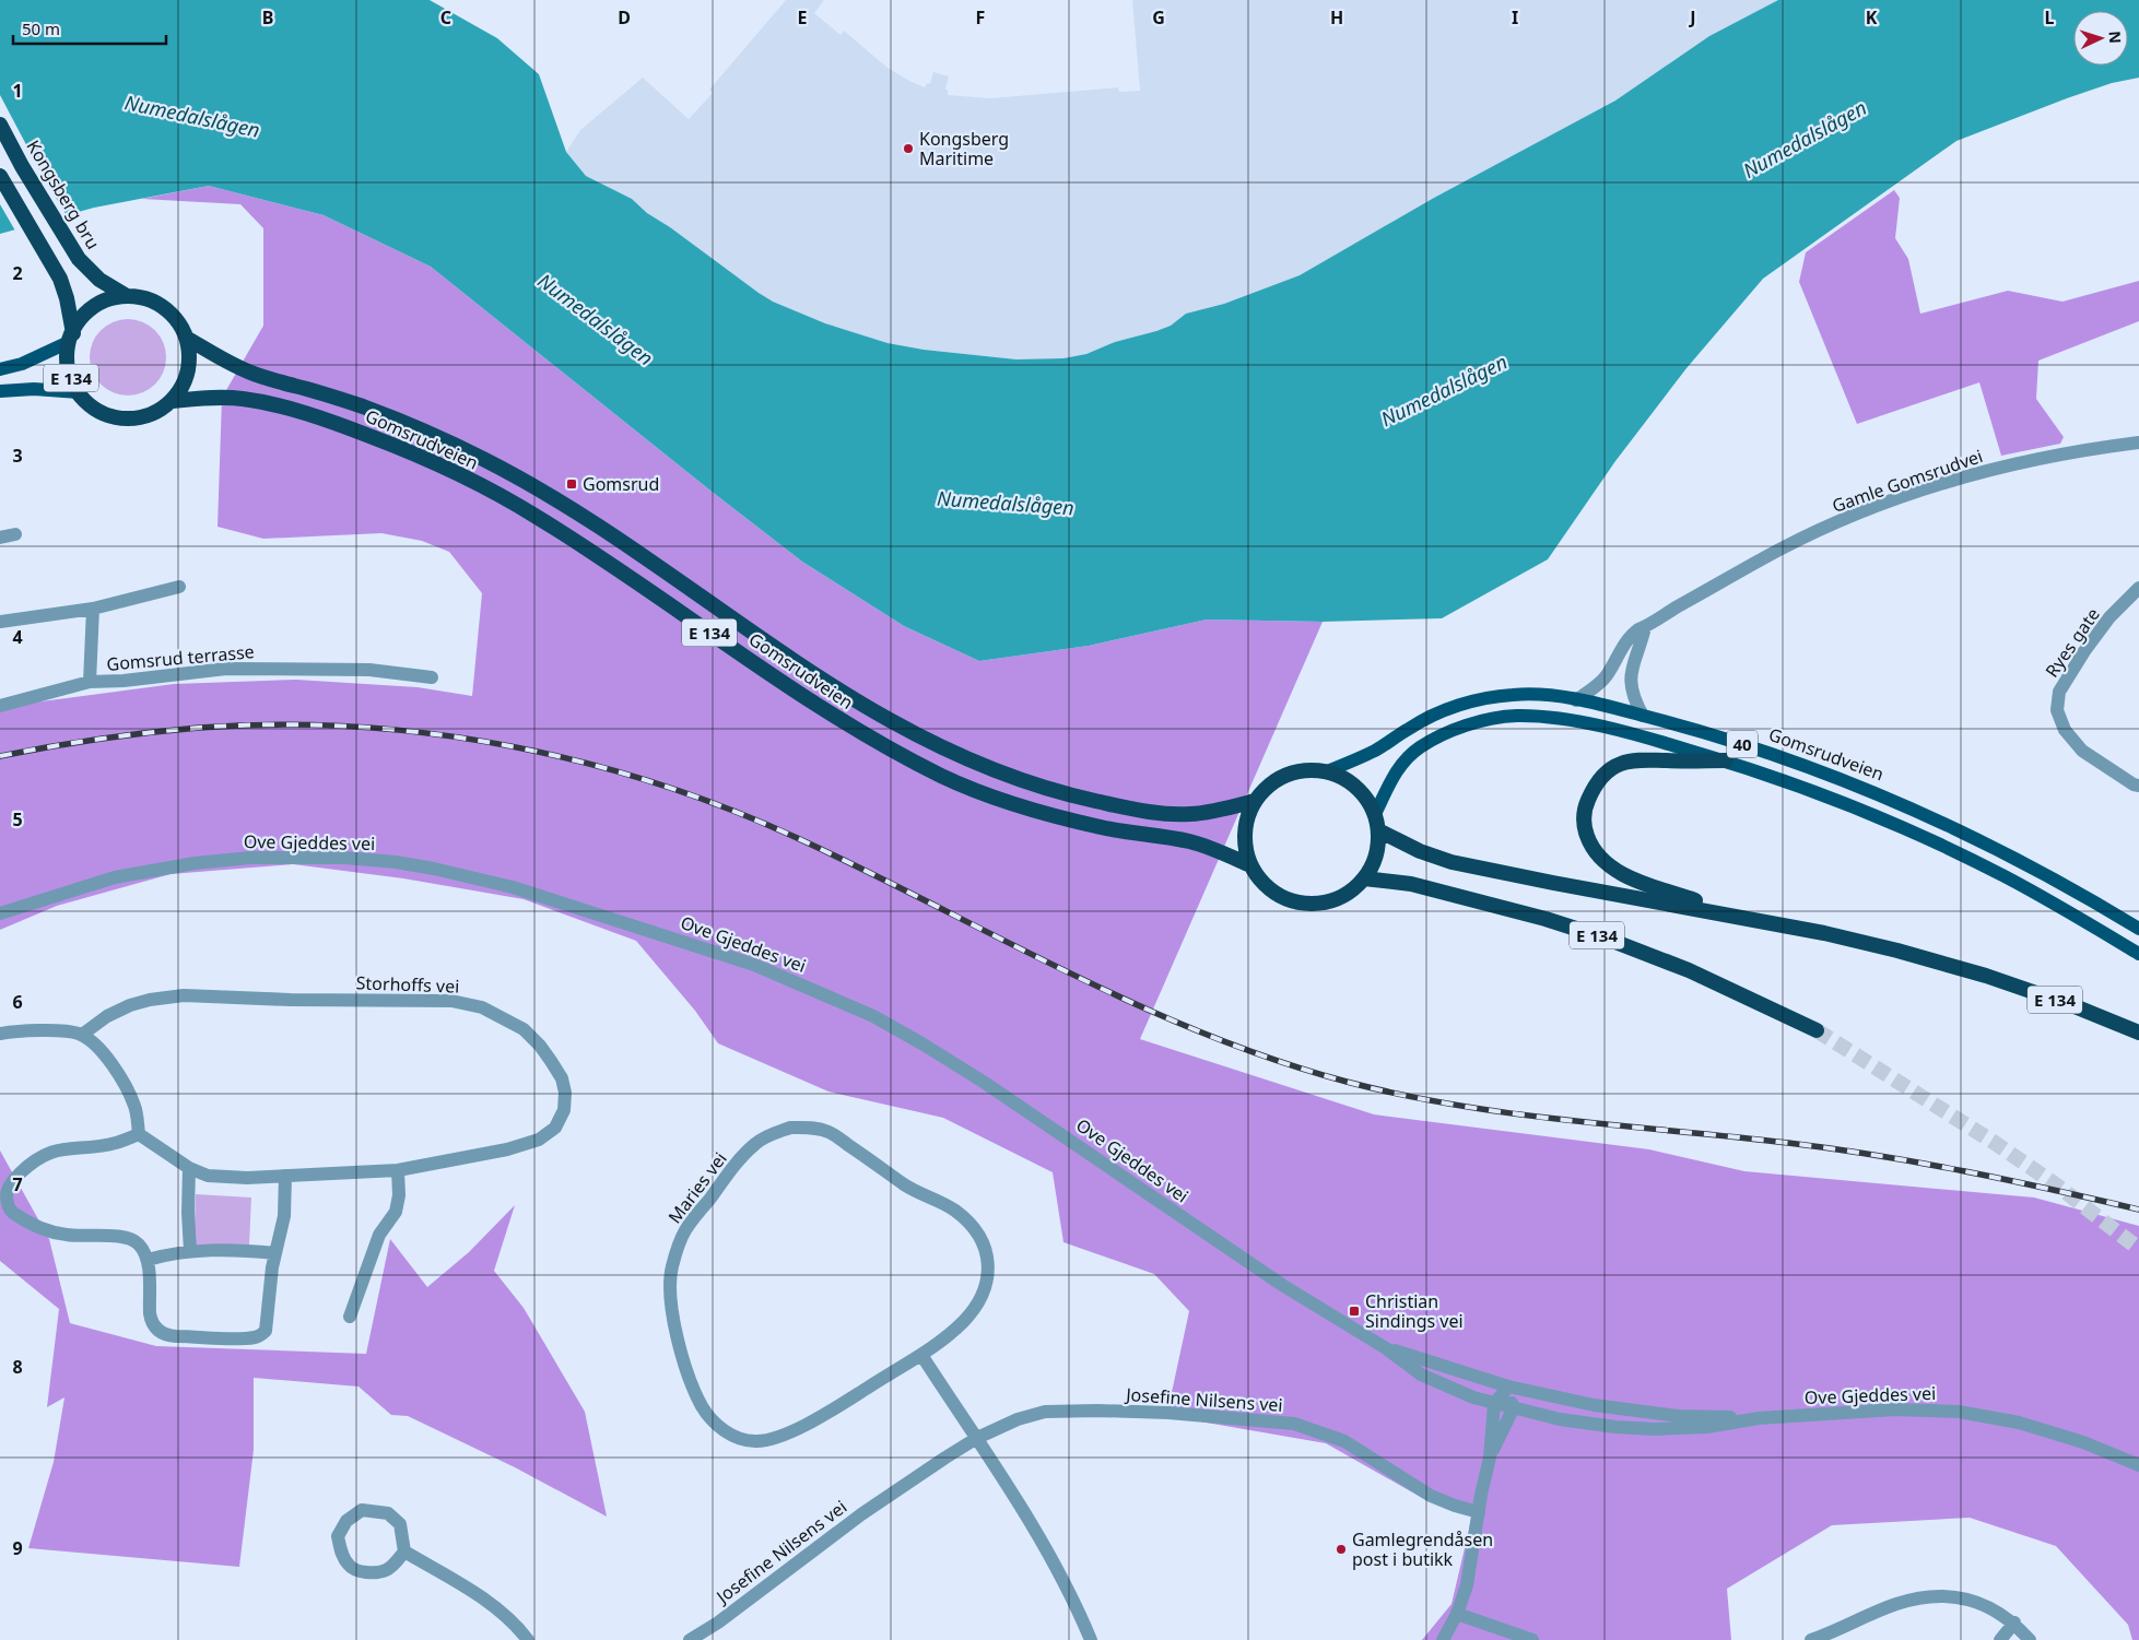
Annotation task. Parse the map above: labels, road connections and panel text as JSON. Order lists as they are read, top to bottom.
{
  "streets": {
    "highway": ["Kongsberg bru", "E 134", "Gomsrudveien"],
    "main road": ["40"],
    "street": [
      "Gamle Gomsrudvei",
      "Ryes gate",
      "Gomsrud terrasse",
      "Ove Gjeddes vei",
      "Storhoffs vei",
      "Maries vei",
      "Josefine Nilsens vei"
    ]
  },
  "crossings": [
    ["Kongsberg bru", "E 134"],
    ["Kongsberg bru", "Gomsrudveien"],
    ["E 134", "Gomsrudveien"],
    ["E 134", "40"],
    ["Gomsrudveien", "Gamle Gomsrudvei"],
    ["Gomsrudveien", "40"]
  ],
  "water": ["Numedalslågen"],
  "places": {
    "other": ["Kongsberg Maritime", "Gamlegrendåsen post i butikk"],
    "transit": ["Gomsrud", "Christian Sindings vei"]
  },
  "scale_bar": "50 m",
  "north": "right",
  "grid": {
    "columns": [
      "B",
      "C",
      "D",
      "E",
      "F",
      "G",
      "H",
      "I",
      "J",
      "K",
      "L"
    ],
    "rows": [
      "1",
      "2",
      "3",
      "4",
      "5",
      "6",
      "7",
      "8",
      "9"
    ]
  }
}
